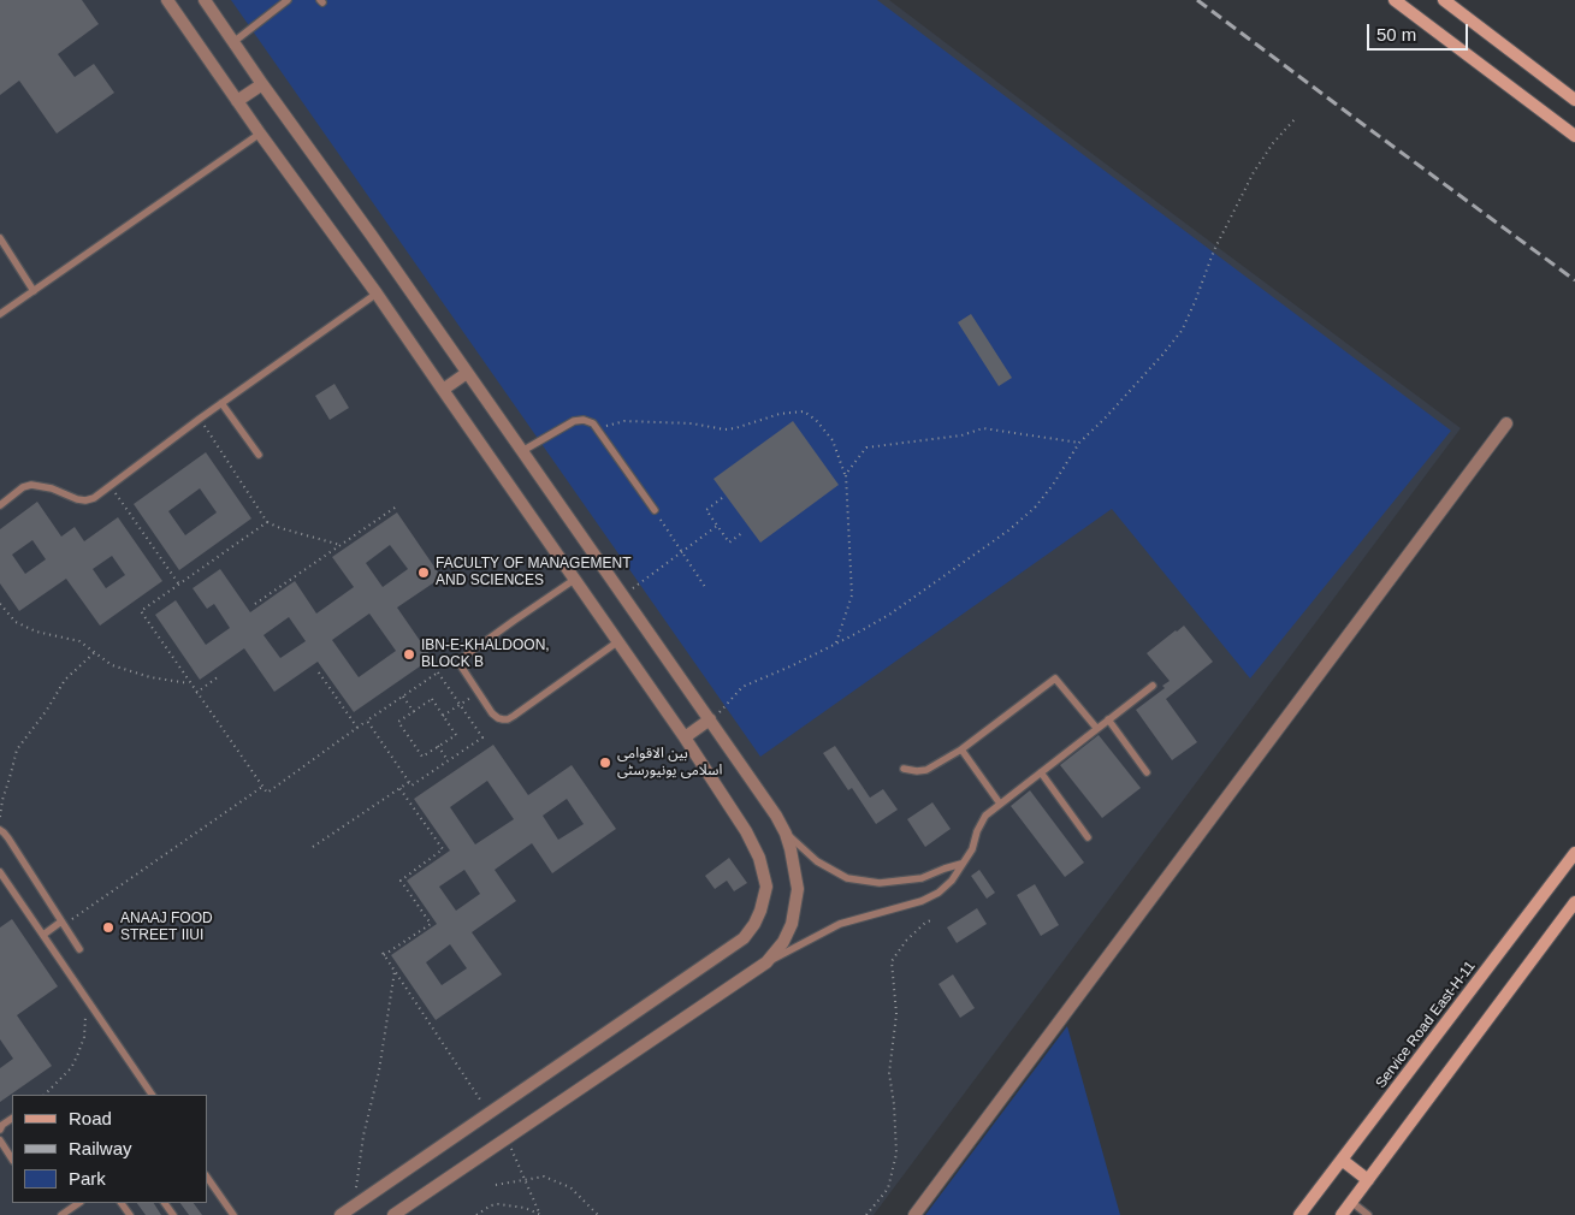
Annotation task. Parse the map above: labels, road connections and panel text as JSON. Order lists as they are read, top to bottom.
{
  "streets": {
    "main road": ["Service Road East-H-11"]
  },
  "places": [
    "FACULTY OF MANAGEMENT AND SCIENCES",
    "IBN-E-KHALDOON, BLOCK B",
    "بین الاقوامی اسلامی یونیورسٹی",
    "ANAAJ FOOD STREET IIUI"
  ],
  "legend": ["Road", "Railway", "Park"],
  "scale_bar": "50 m"
}
